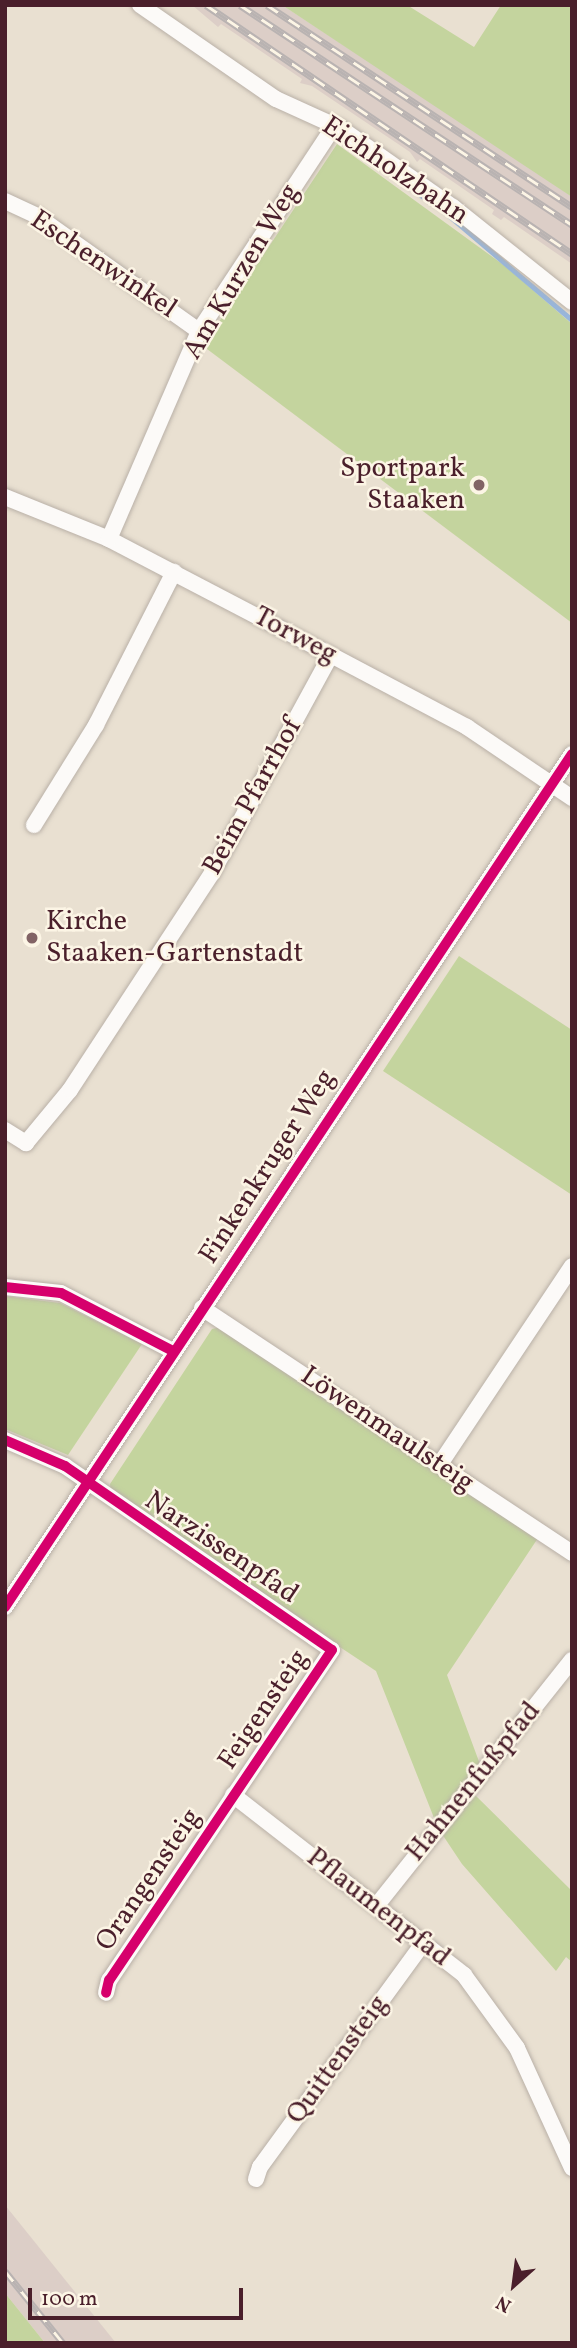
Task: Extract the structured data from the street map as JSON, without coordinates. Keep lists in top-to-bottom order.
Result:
{
  "streets": {
    "street": [
      "Eichholzbahn",
      "Eschenwinkel",
      "Am Kurzen Weg",
      "Torweg",
      "Beim Pfarrhof",
      "Finkenkruger Weg",
      "Löwenmaulsteig",
      "Narzissenpfad",
      "Feigensteig",
      "Hahnenfußpfad",
      "Orangensteig",
      "Pflaumenpfad",
      "Quittensteig"
    ]
  },
  "crossings": [
    ["Eichholzbahn", "Am Kurzen Weg"],
    ["Eschenwinkel", "Am Kurzen Weg"],
    ["Am Kurzen Weg", "Torweg"],
    ["Torweg", "Beim Pfarrhof"],
    ["Torweg", "Finkenkruger Weg"],
    ["Finkenkruger Weg", "Löwenmaulsteig"],
    ["Finkenkruger Weg", "Narzissenpfad"],
    ["Narzissenpfad", "Feigensteig"],
    ["Feigensteig", "Orangensteig"],
    ["Feigensteig", "Pflaumenpfad"],
    ["Hahnenfußpfad", "Pflaumenpfad"],
    ["Orangensteig", "Pflaumenpfad"],
    ["Pflaumenpfad", "Quittensteig"]
  ],
  "places": ["Sportpark Staaken", "Kirche Staaken-Gartenstadt"],
  "scale_bar": "100 m",
  "north": "bottom left"
}
